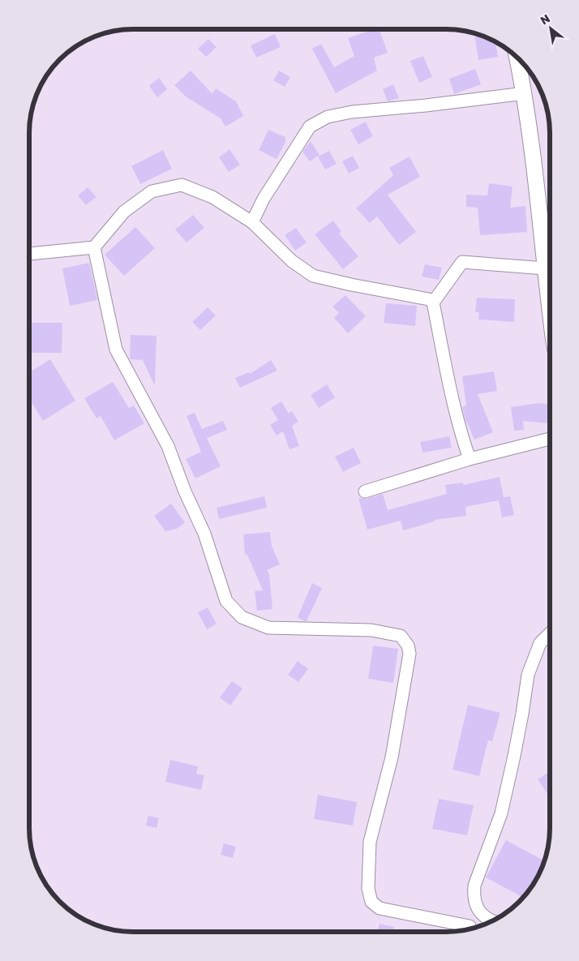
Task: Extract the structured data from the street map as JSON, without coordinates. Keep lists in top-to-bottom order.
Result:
{
  "north": "top left"
}
